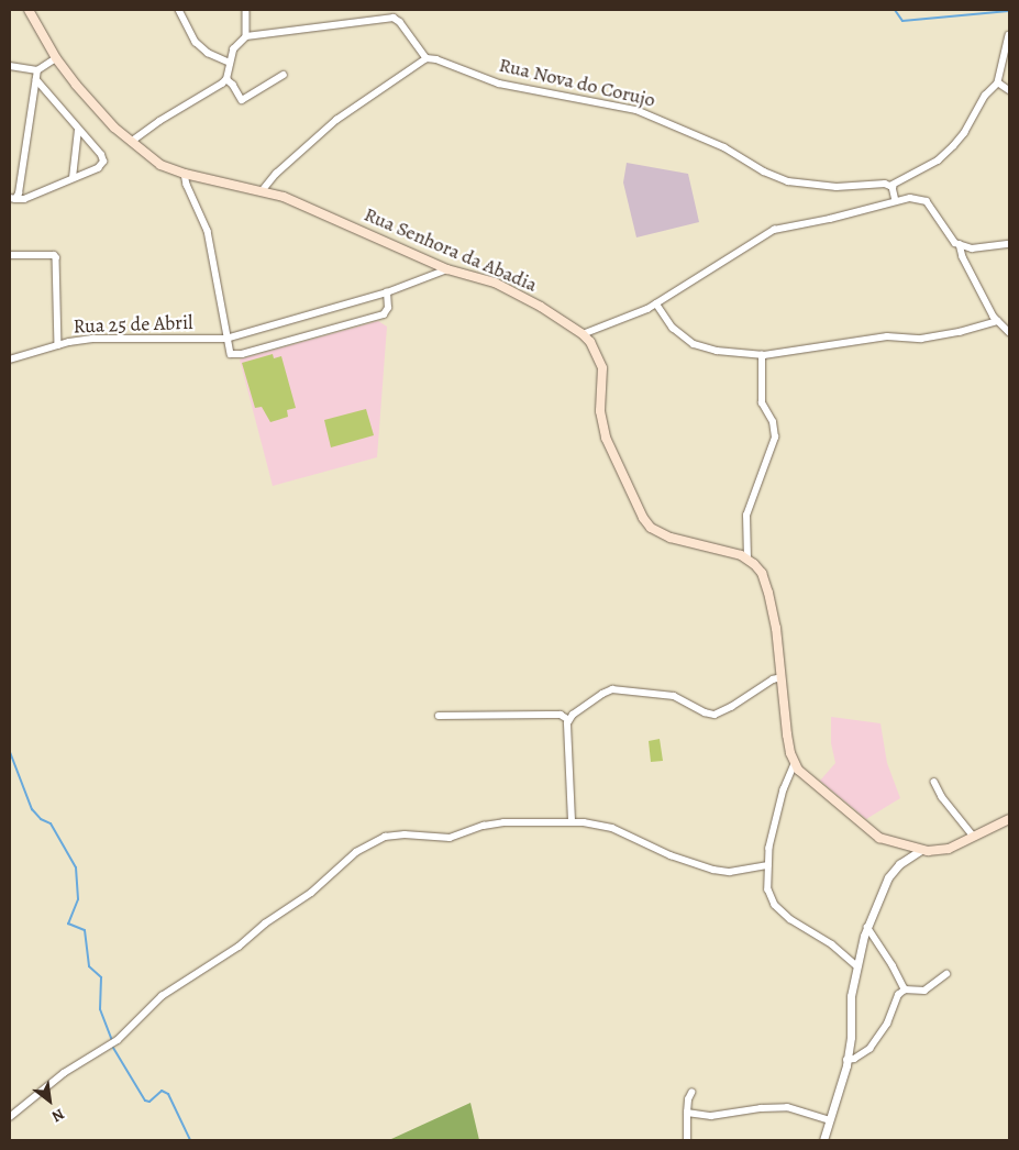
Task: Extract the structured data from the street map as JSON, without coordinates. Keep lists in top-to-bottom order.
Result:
{
  "streets": {
    "main road": ["Rua Senhora da Abadia"],
    "street": ["Rua Nova do Corujo", "Rua 25 de Abril"]
  },
  "crossings": [
    ["Rua Senhora da Abadia", "Rua 25 de Abril"]
  ],
  "north": "bottom right"
}
